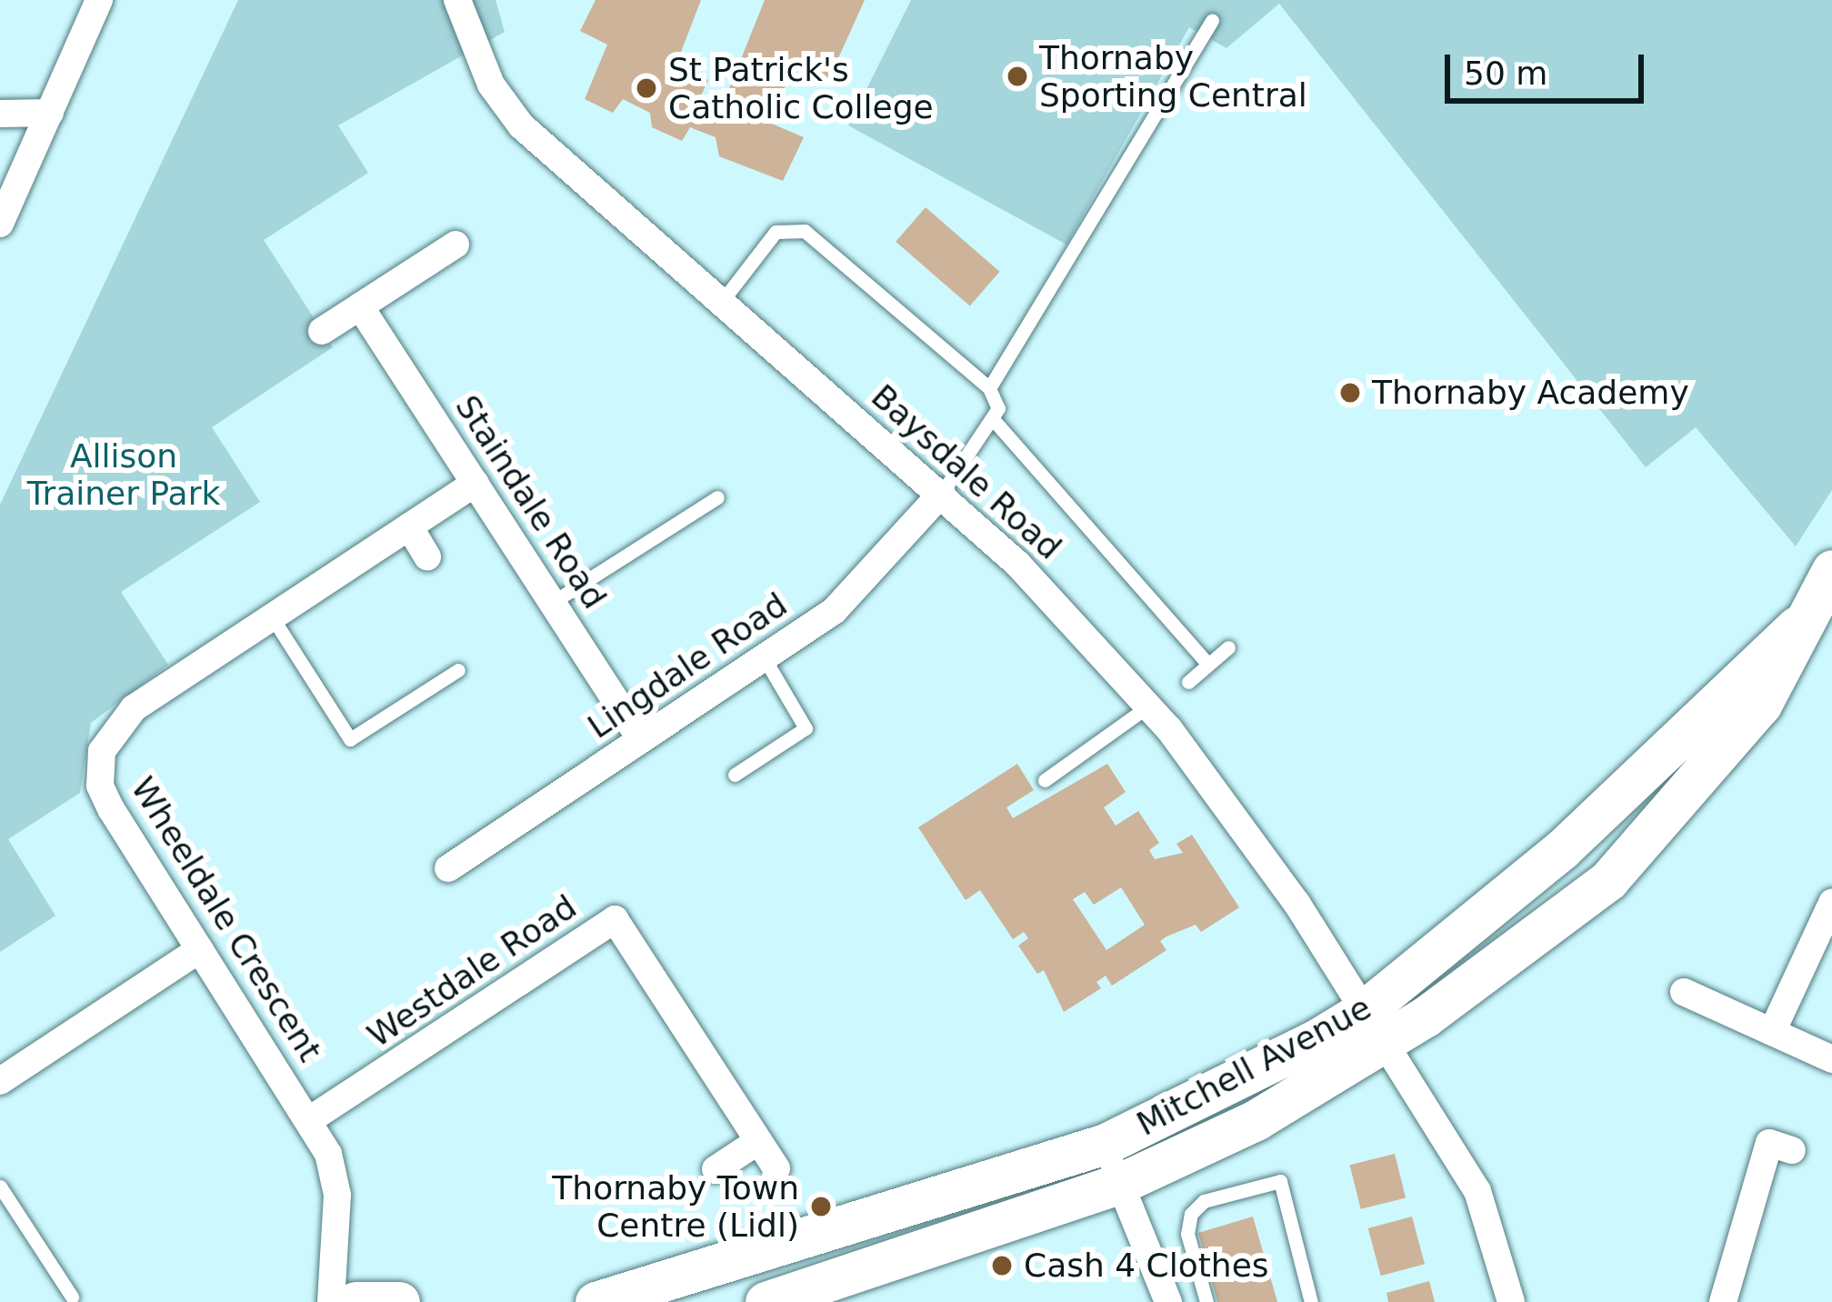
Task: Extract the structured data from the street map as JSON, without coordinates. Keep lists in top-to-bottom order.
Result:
{
  "streets": {
    "street": [
      "Baysdale Road",
      "Staindale Road",
      "Lingdale Road",
      "Wheeldale Crescent",
      "Westdale Road",
      "Mitchell Avenue"
    ]
  },
  "crossings": [
    ["Baysdale Road", "Lingdale Road"],
    ["Baysdale Road", "Mitchell Avenue"],
    ["Staindale Road", "Lingdale Road"],
    ["Staindale Road", "Wheeldale Crescent"],
    ["Wheeldale Crescent", "Westdale Road"]
  ],
  "parks": ["Allison Trainer Park"],
  "places": [
    "Thornaby Sporting Central",
    "St Patrick's Catholic College",
    "Thornaby Academy",
    "Thornaby Town Centre (Lidl)",
    "Cash 4 Clothes"
  ],
  "scale_bar": "50 m"
}
